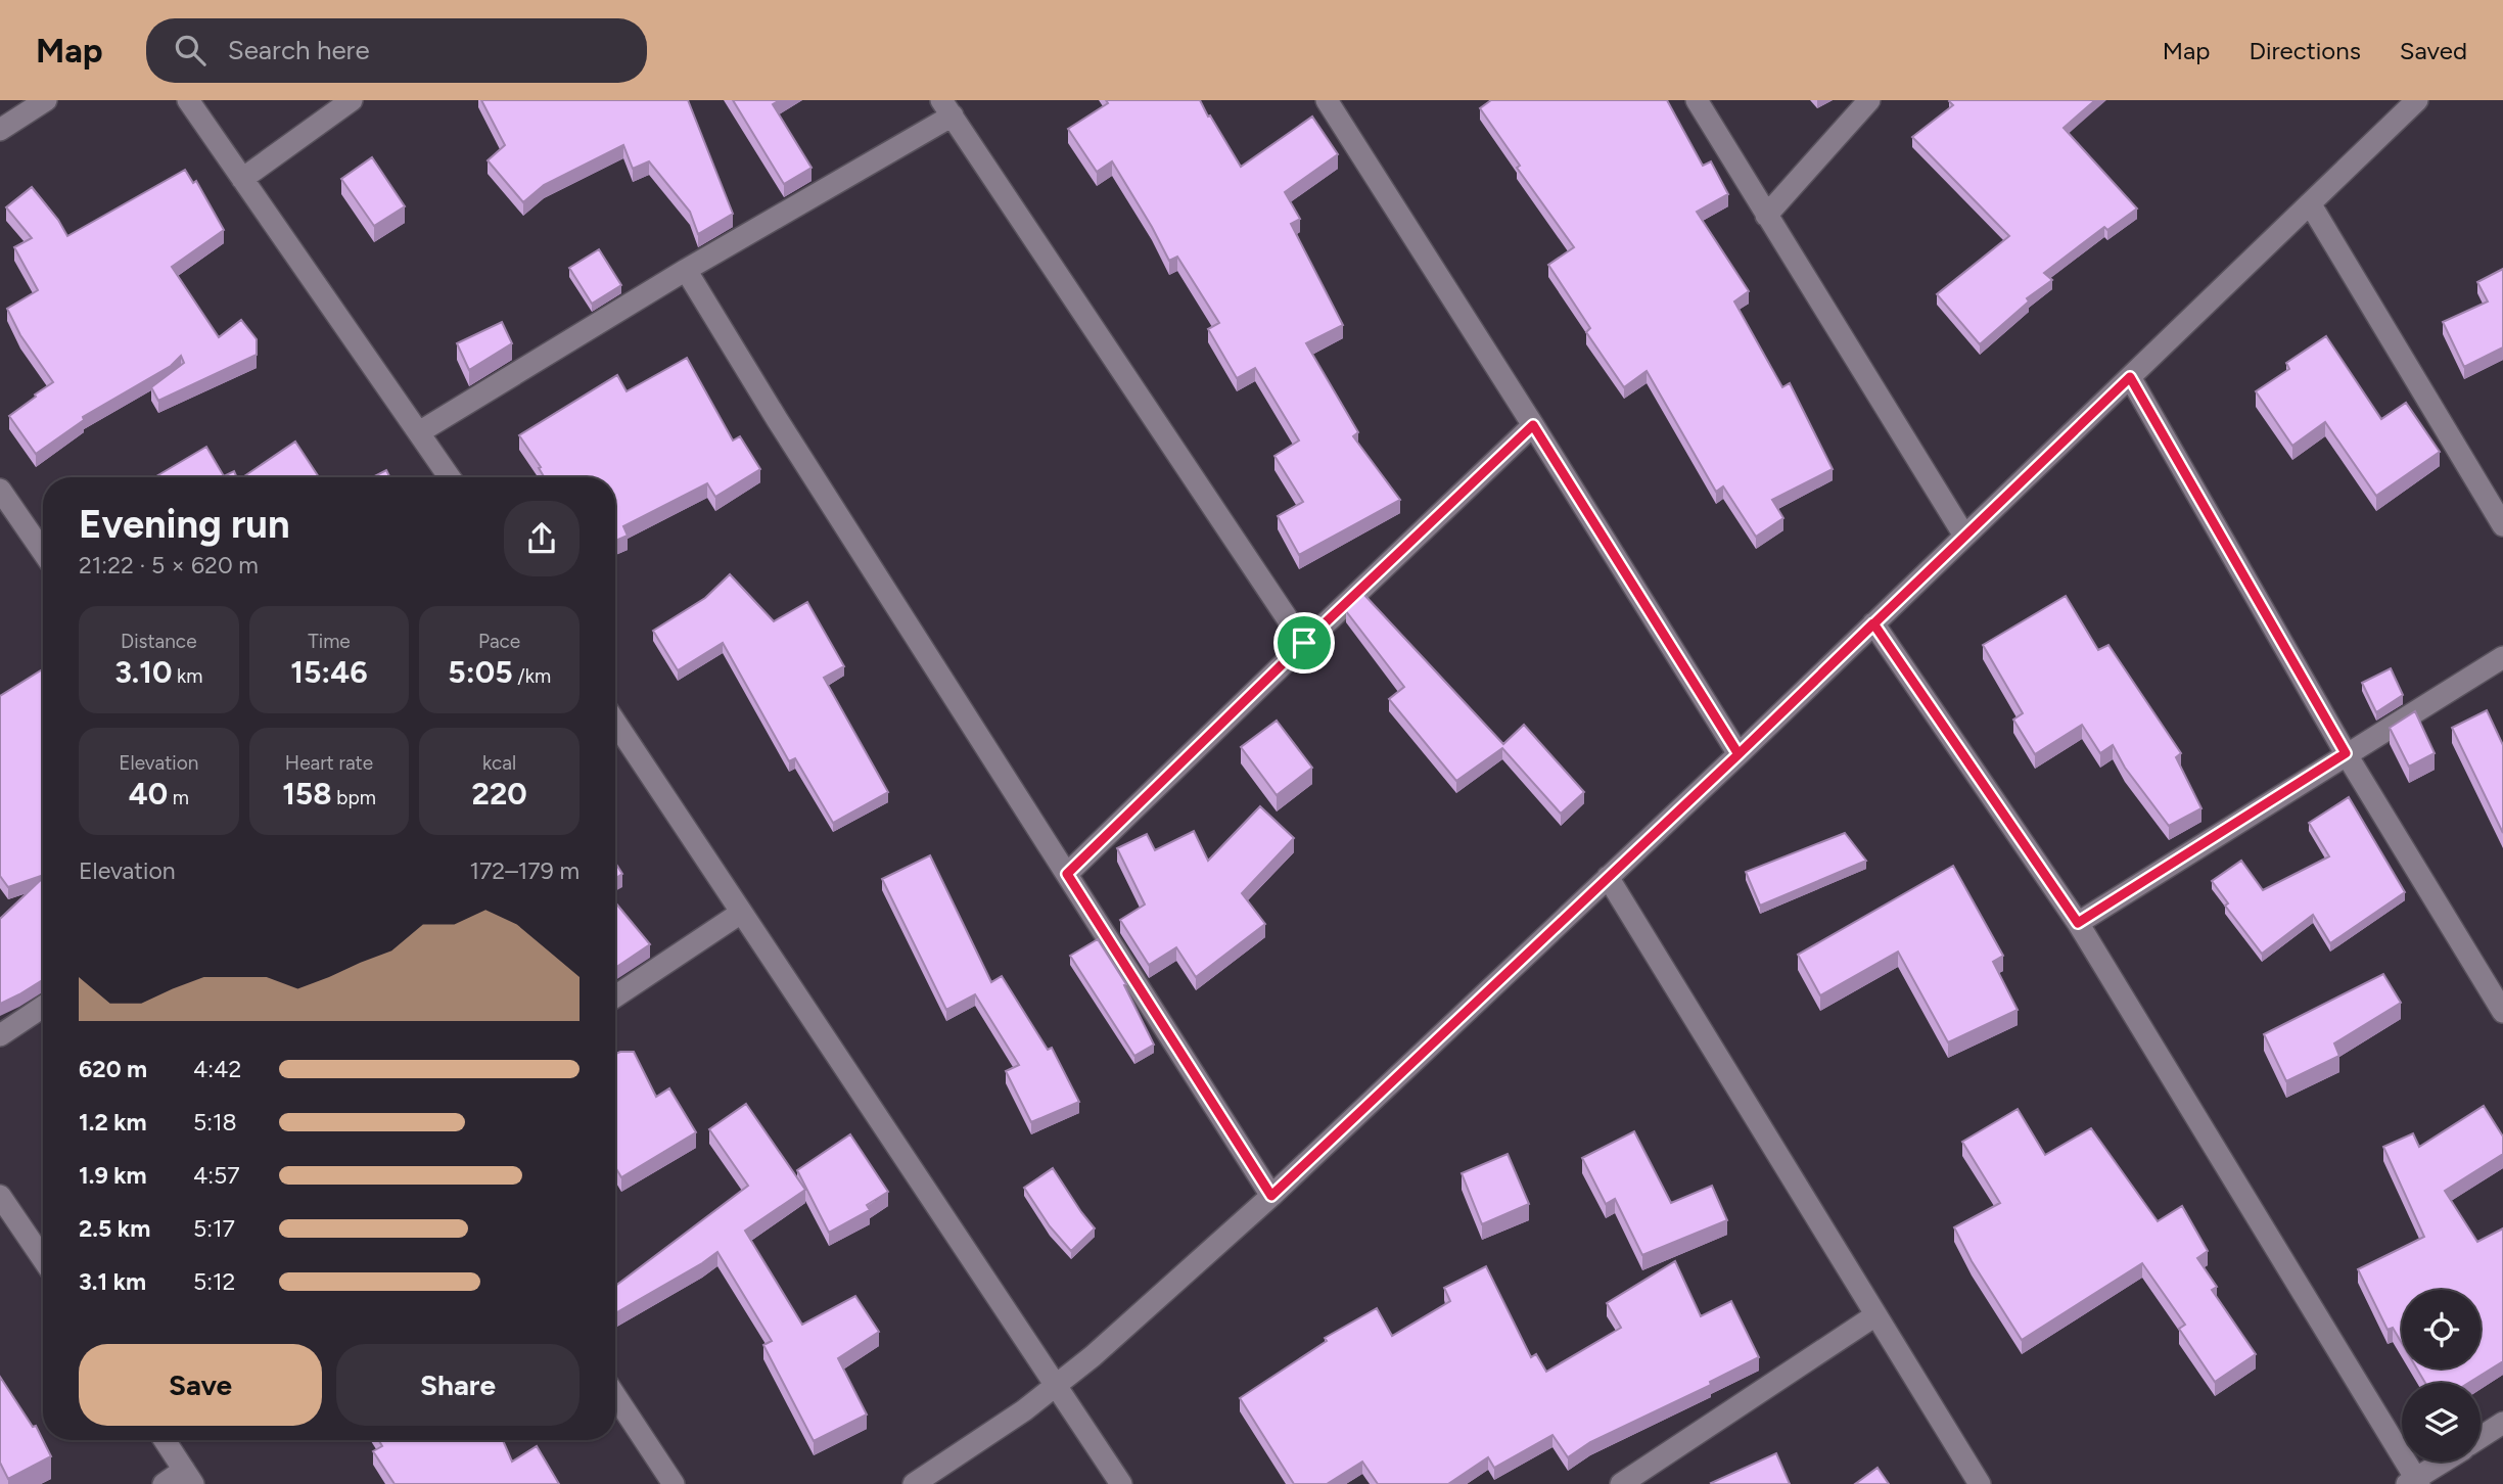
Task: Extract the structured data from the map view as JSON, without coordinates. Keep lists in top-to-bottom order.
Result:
{
  "page": {
    "header": "Map",
    "search": "Search here",
    "nav": ["Map", "Directions", "Saved"],
    "heading": ["Evening run", "21:22 · 5 × 620 m"],
    "stats": [
      ["Distance", "3.10 km"],
      ["Time", "15:46"],
      ["Pace", "5:05 /km"],
      ["Elevation", "40 m"],
      ["Heart rate", "158 bpm"],
      ["kcal", "220"]
    ],
    "chart": ["Elevation", "172–179 m"],
    "list": [
      {
        "name": "620 m",
        "note": "4:42"
      },
      {
        "name": "1.2 km",
        "note": "5:18"
      },
      {
        "name": "1.9 km",
        "note": "4:57"
      },
      {
        "name": "2.5 km",
        "note": "5:17"
      },
      {
        "name": "3.1 km",
        "note": "5:12"
      }
    ],
    "buttons": ["Save", "Share"]
  }
}
